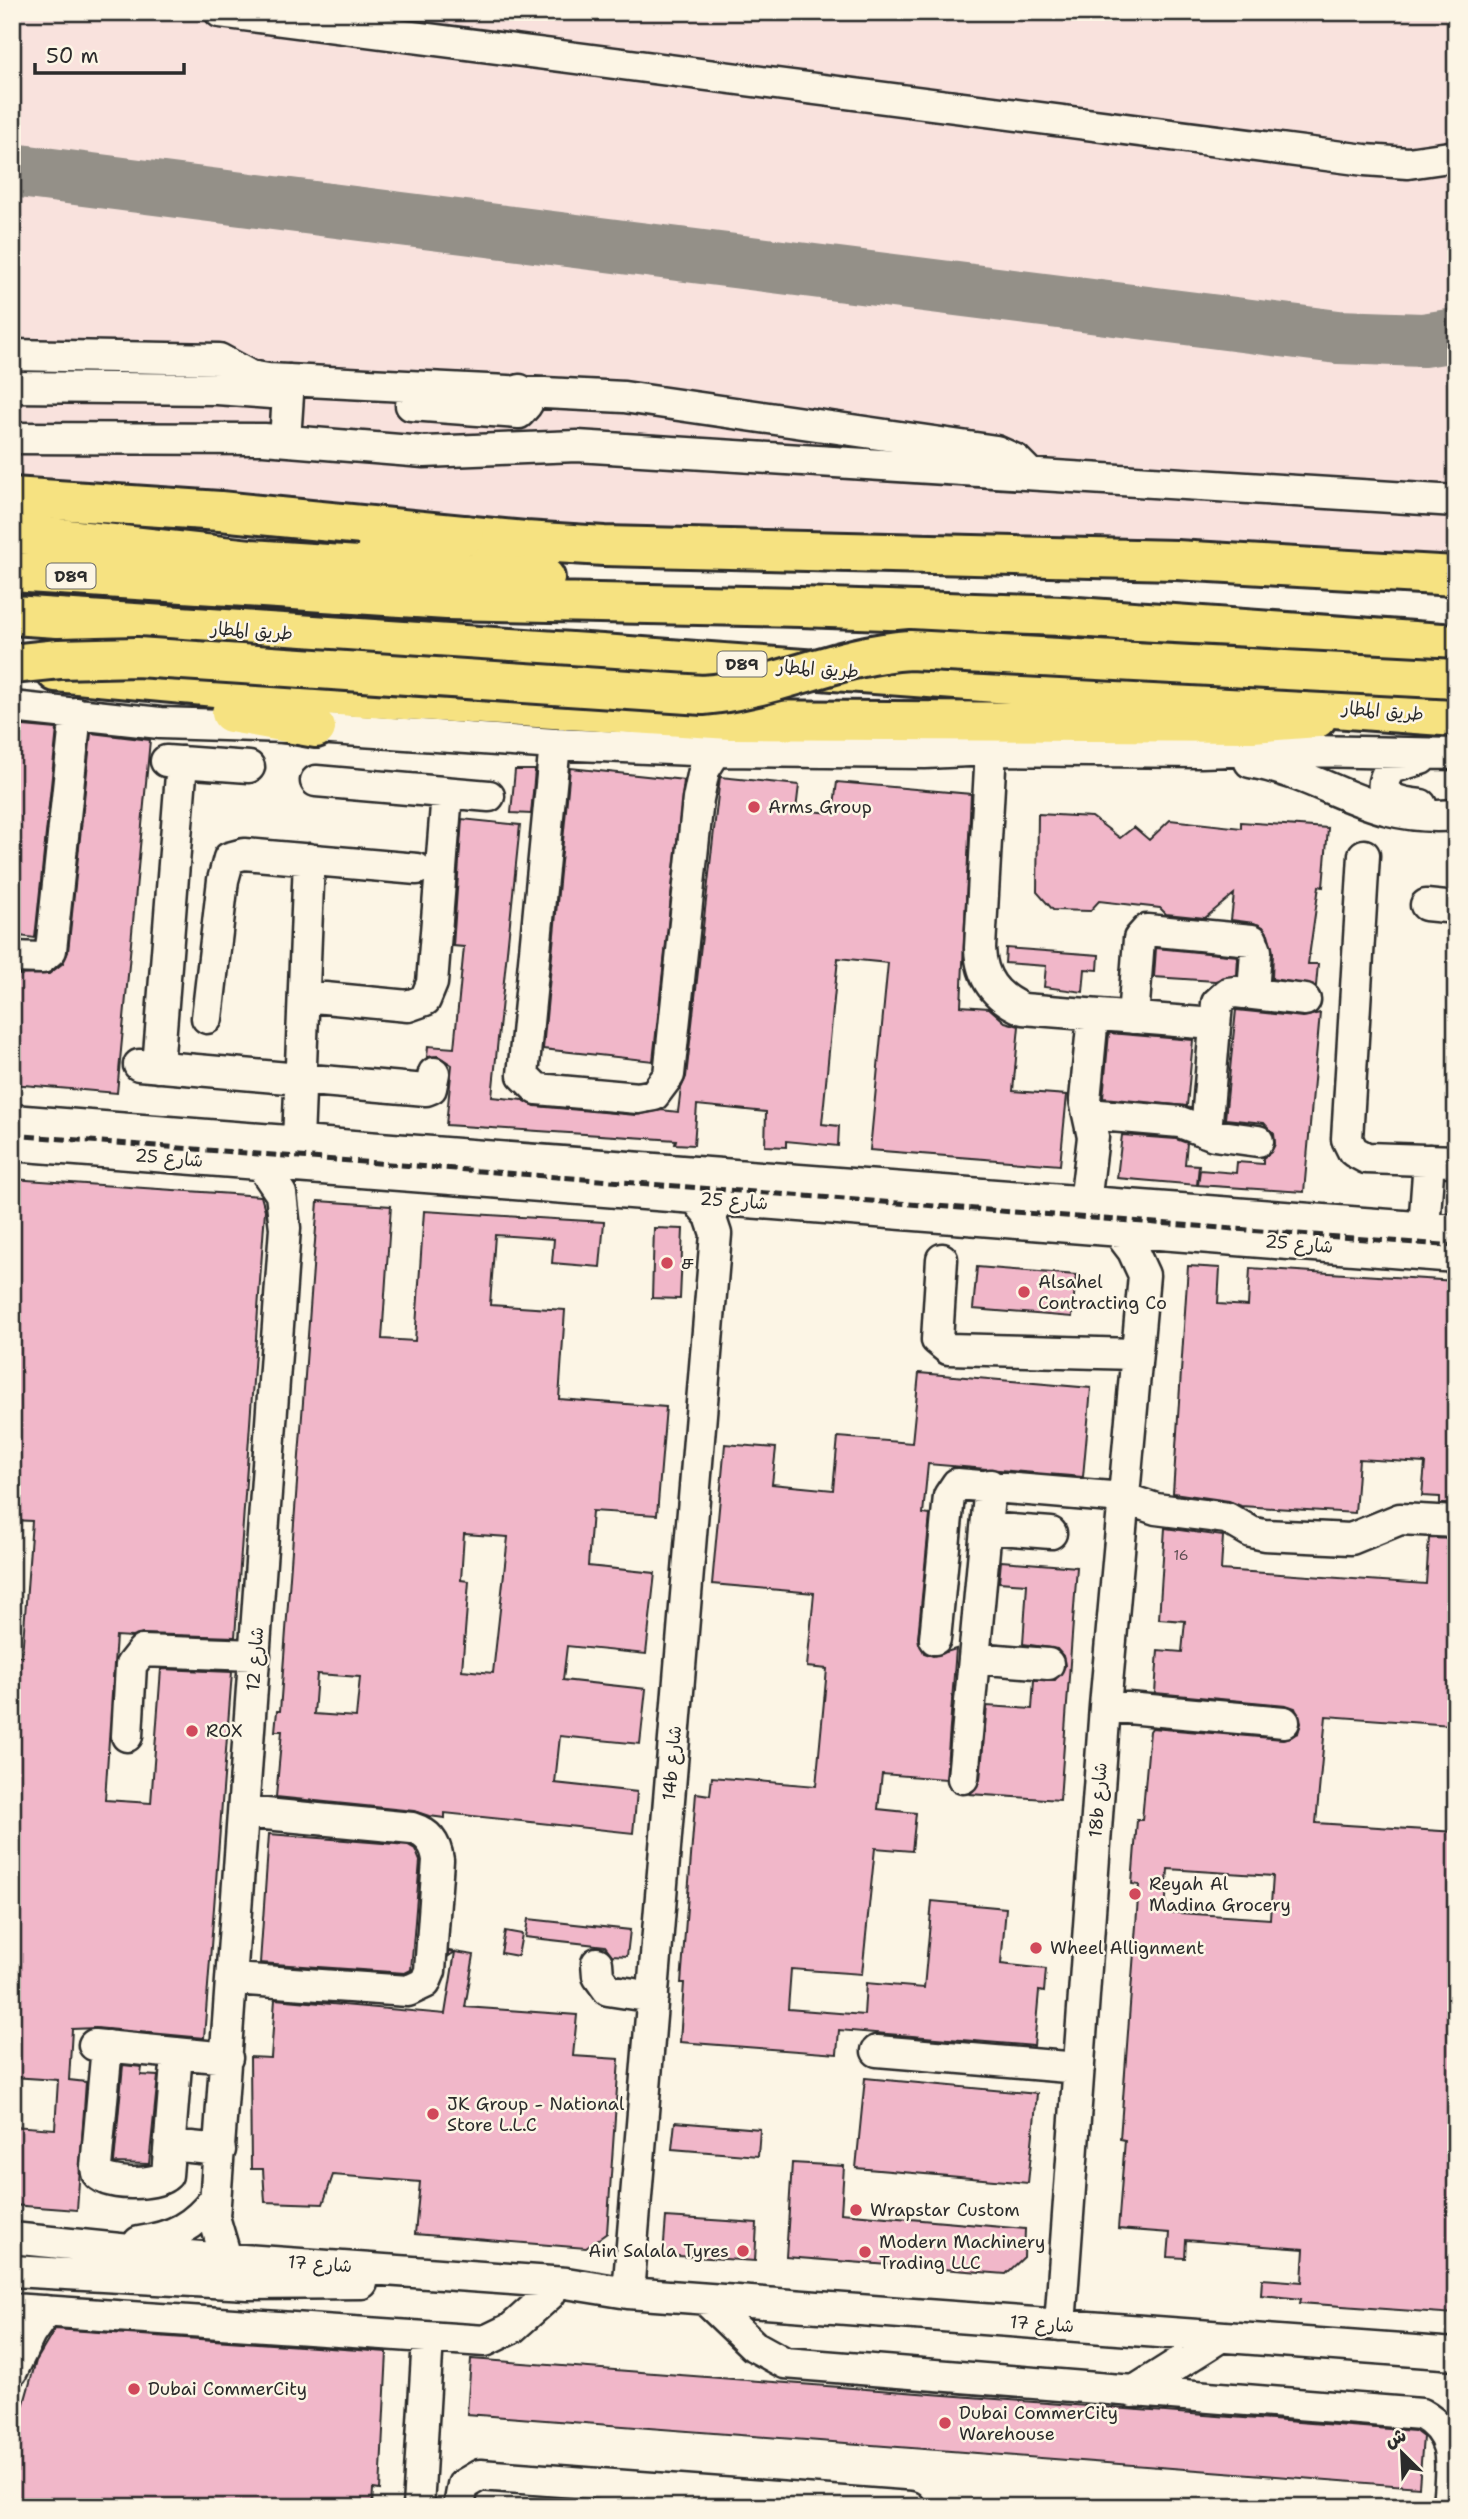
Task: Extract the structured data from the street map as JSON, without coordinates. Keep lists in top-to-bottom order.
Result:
{
  "streets": {
    "main road": ["D89", "طريق المطار"],
    "street": [
      "شارع 25",
      "شارع 12",
      "14b شارع",
      "18b شارع",
      "شارع 17"
    ]
  },
  "crossings": [
    ["شارع 25", "شارع 12"],
    ["شارع 12", "شارع 17"],
    ["14b شارع", "شارع 17"],
    ["18b شارع", "شارع 17"]
  ],
  "places": [
    "Arms Group",
    "ச",
    "Alsahel Contracting Co",
    "ROX",
    "Reyah Al Madina Grocery",
    "Wheel Allignment",
    "JK Group - National Store L.L.C",
    "Wrapstar Custom",
    "Ain Salala Tyres",
    "Modern Machinery Trading LLC",
    "Dubai CommerCity",
    "Dubai CommerCity Warehouse"
  ],
  "house_numbers": ["16"],
  "scale_bar": "50 m",
  "north": "top left"
}
